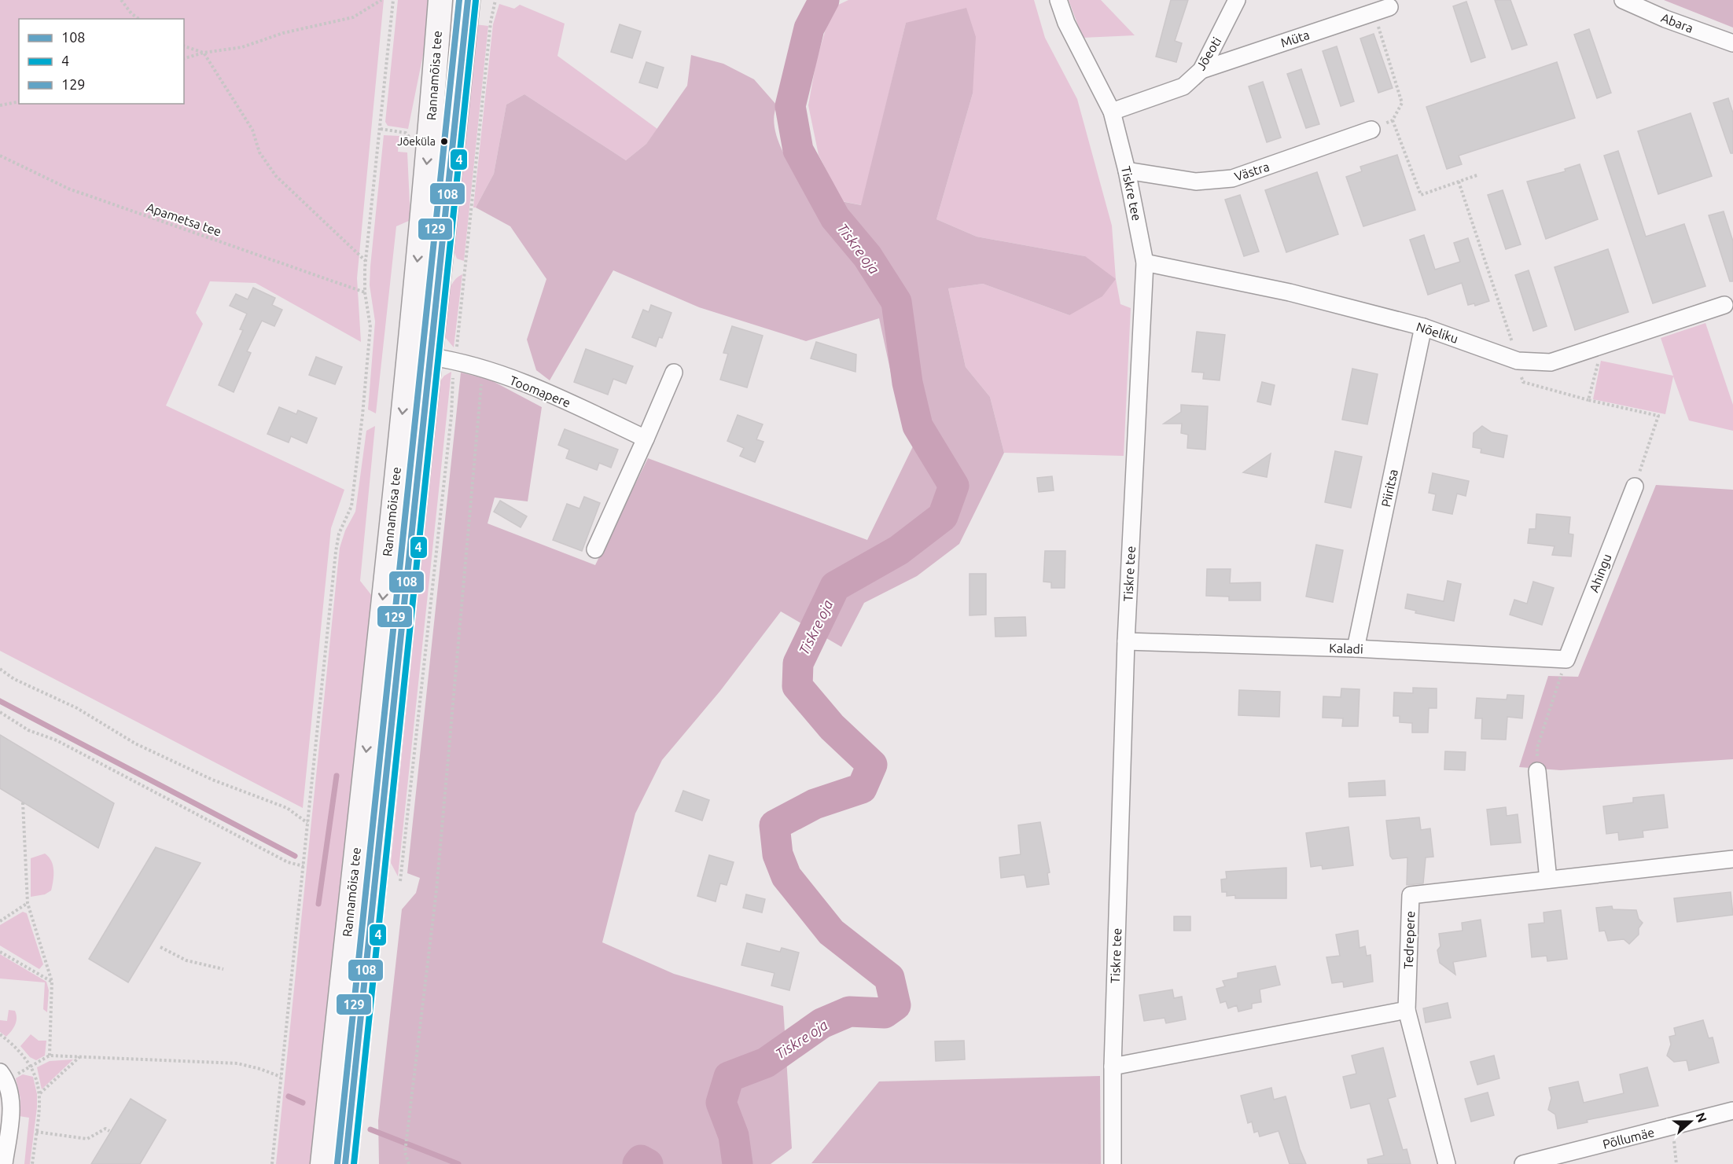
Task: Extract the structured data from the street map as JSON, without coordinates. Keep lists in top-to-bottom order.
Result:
{
  "streets": {
    "street": [
      "Abara",
      "Müta",
      "Jõeoti",
      "Rannamõisa tee",
      "Västra",
      "Tiskre tee",
      "Nõeliku",
      "Toomapere",
      "Piiritsa",
      "Ahingu",
      "Kaladi",
      "Tedrepere",
      "Põllumäe"
    ],
    "path": ["Apametsa tee"]
  },
  "crossings": [
    ["Müta", "Jõeoti"],
    ["Jõeoti", "Tiskre tee"],
    ["Rannamõisa tee", "Toomapere"],
    ["Västra", "Tiskre tee"],
    ["Tiskre tee", "Nõeliku"],
    ["Tiskre tee", "Kaladi"],
    ["Nõeliku", "Piiritsa"],
    ["Piiritsa", "Kaladi"],
    ["Ahingu", "Kaladi"]
  ],
  "water": ["Tiskre oja"],
  "places": ["Jõeküla"],
  "lines": ["transit line 108", "transit line 129", "transit line 4"],
  "legend": ["108", "4", "129"],
  "north": "right"
}
